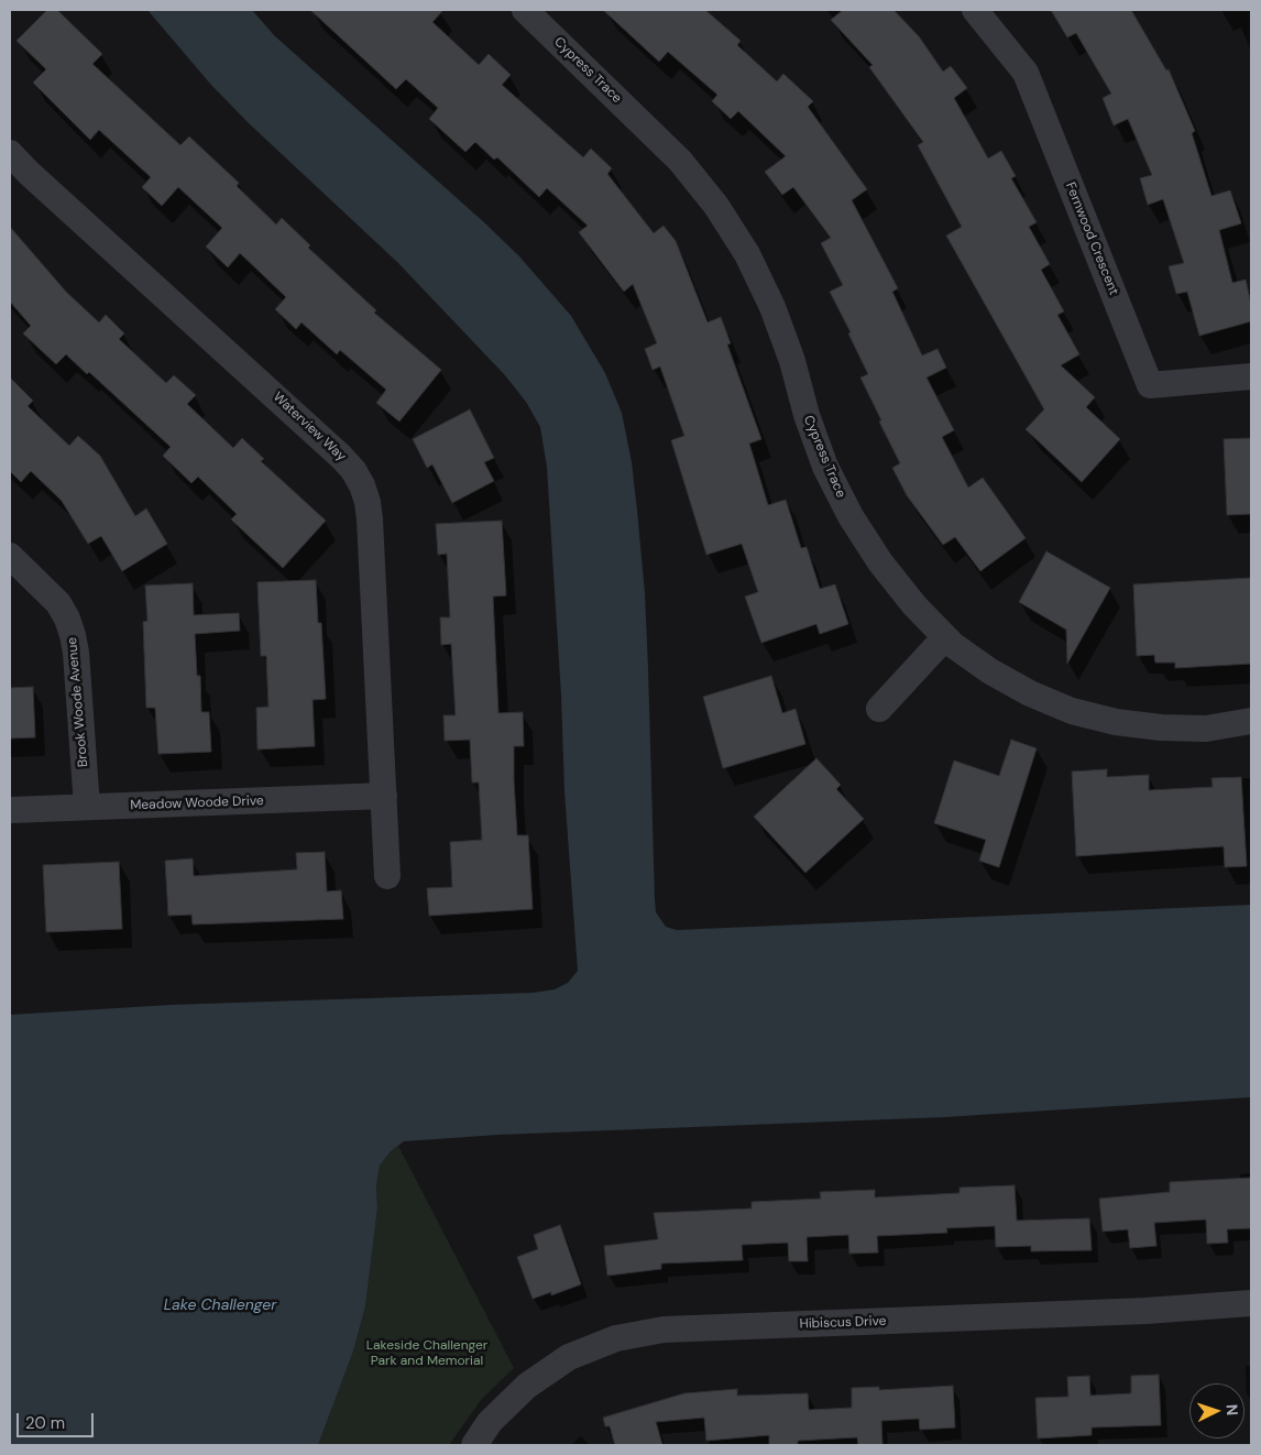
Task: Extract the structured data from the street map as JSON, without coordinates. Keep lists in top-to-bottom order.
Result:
{
  "streets": {
    "street": [
      "Cypress Trace",
      "Fernwood Crescent",
      "Waterview Way",
      "Brook Woode Avenue",
      "Meadow Woode Drive",
      "Hibiscus Drive"
    ]
  },
  "crossings": [
    ["Waterview Way", "Meadow Woode Drive"],
    ["Brook Woode Avenue", "Meadow Woode Drive"]
  ],
  "water": ["Lake Challenger"],
  "parks": ["Lakeside Challenger Park and Memorial"],
  "scale_bar": "20 m",
  "north": "right"
}
